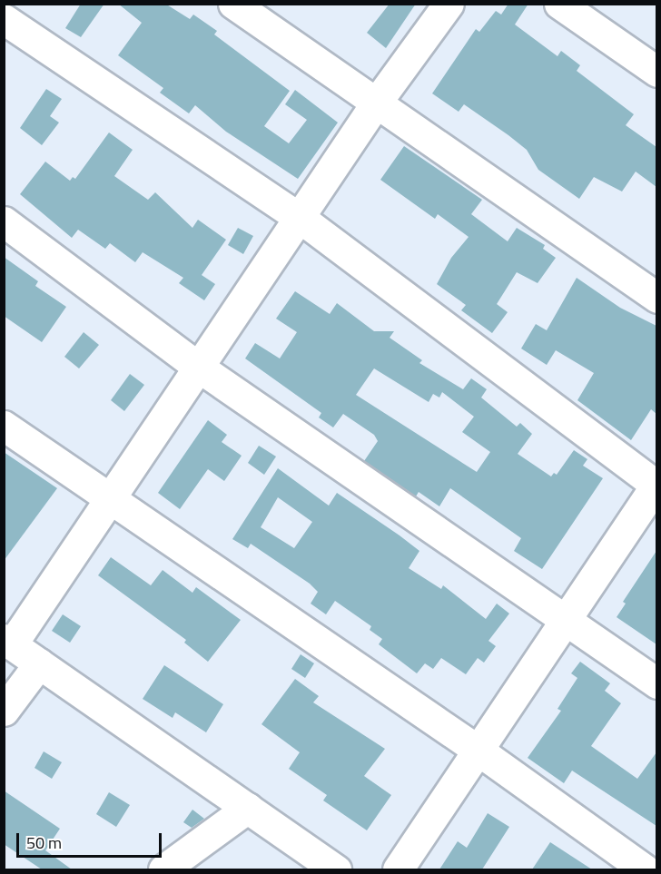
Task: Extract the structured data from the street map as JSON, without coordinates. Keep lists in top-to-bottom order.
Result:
{
  "scale_bar": "50 m"
}
